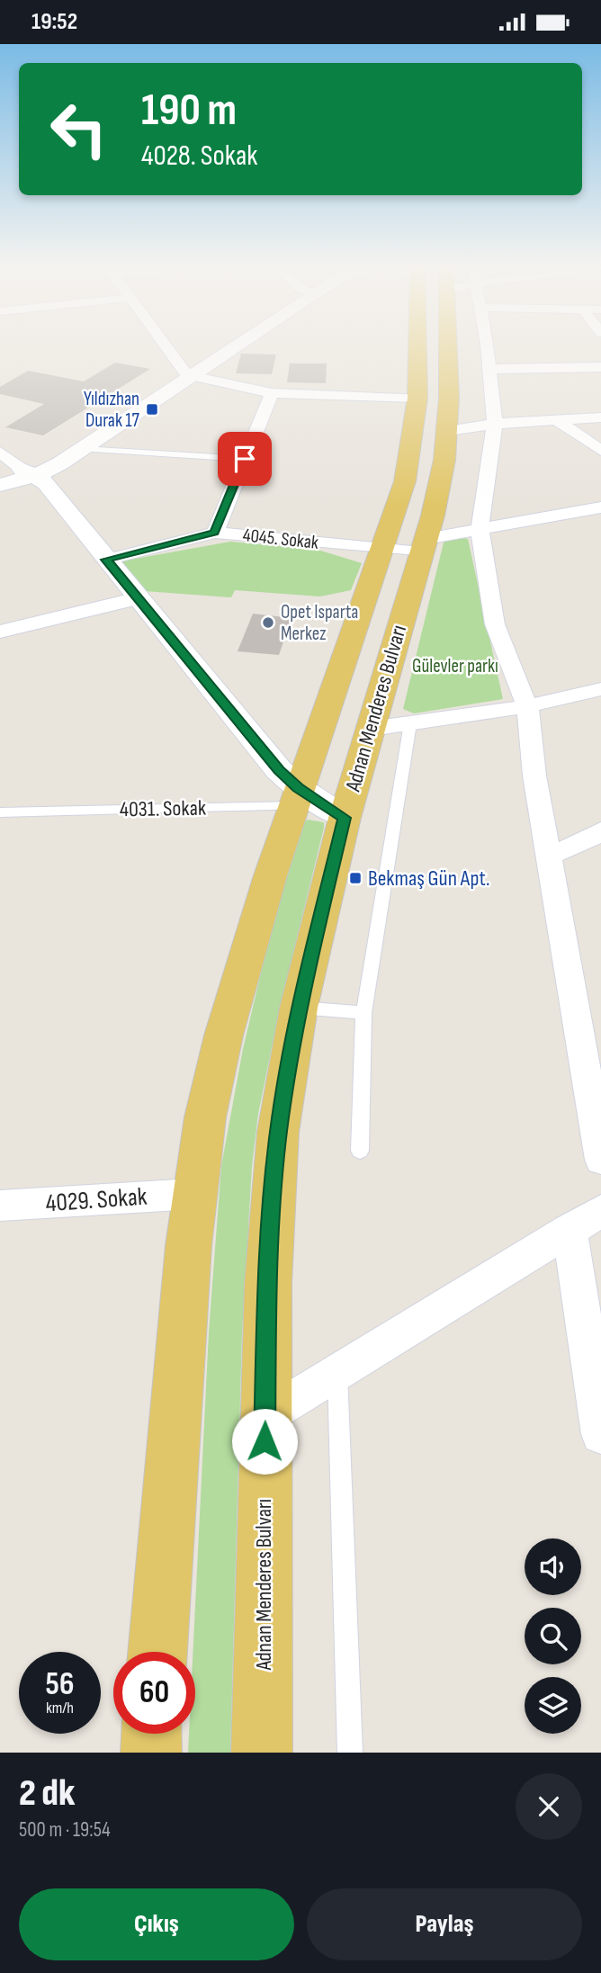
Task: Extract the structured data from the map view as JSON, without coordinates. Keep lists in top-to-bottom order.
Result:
{
  "streets": {
    "main road": ["Adnan Menderes Bulvarı"],
    "street": ["4045. Sokak", "4029. Sokak"],
    "lane": ["4031. Sokak"]
  },
  "crossings": [
    ["4045. Sokak", "Adnan Menderes Bulvarı"],
    ["Adnan Menderes Bulvarı", "4031. Sokak"],
    ["Adnan Menderes Bulvarı", "4029. Sokak"]
  ],
  "parks": ["Gülevler parkı"],
  "places": {
    "transit": ["Yıldızhan Durak 17", "Bekmaş Gün Apt."],
    "other": ["Opet Isparta Merkez"]
  },
  "page": {
    "status": "19:52",
    "turn": ["190 m", "4028. Sokak"],
    "speed": "56 km/h",
    "limit": "60",
    "heading": ["2 dk", "500 m · 19:54"],
    "buttons": ["Çıkış", "Paylaş"]
  }
}
